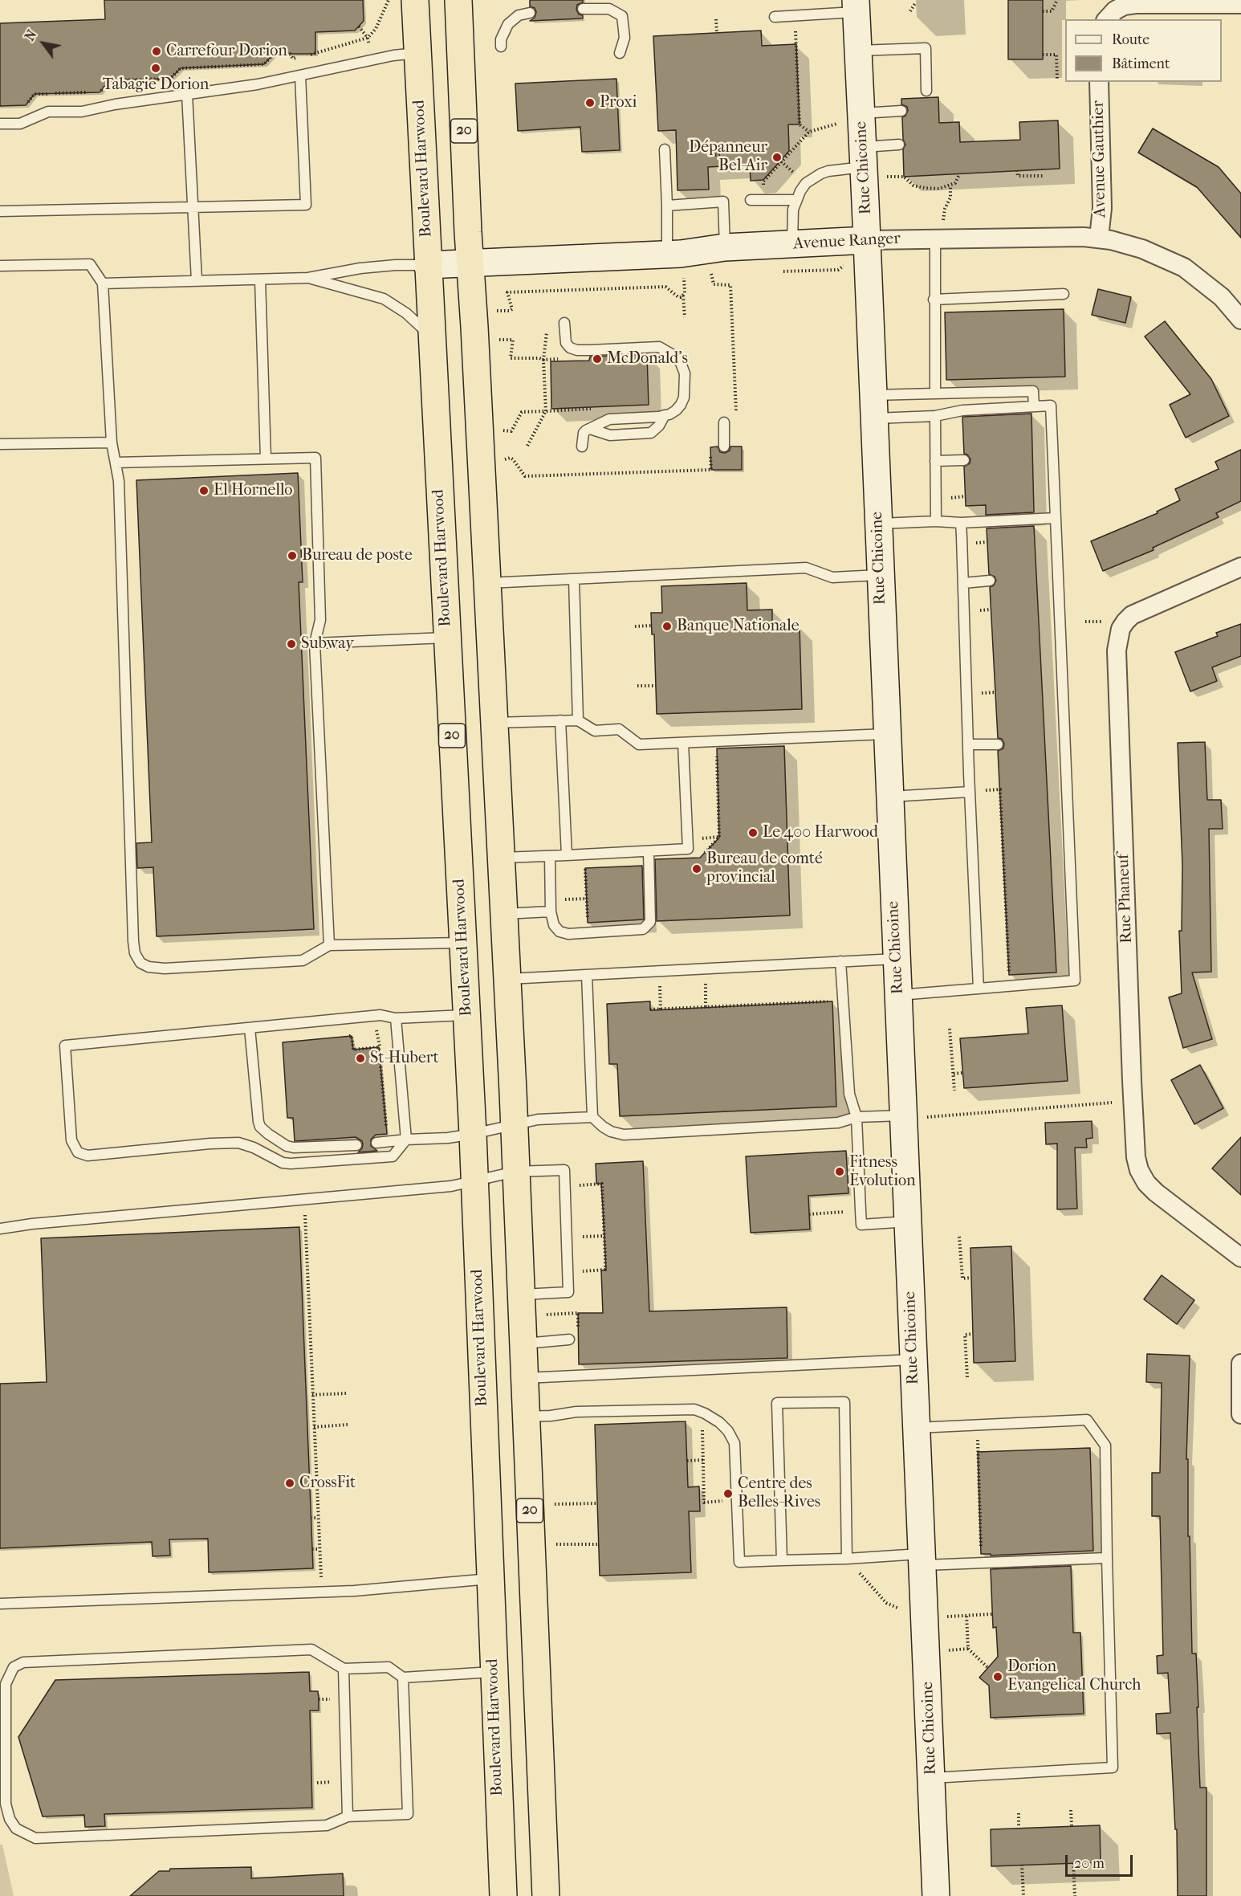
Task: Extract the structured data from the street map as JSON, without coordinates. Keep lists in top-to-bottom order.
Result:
{
  "streets": {
    "highway": ["20", "Boulevard Harwood"],
    "street": [
      "Avenue Gauthier",
      "Rue Chicoine",
      "Avenue Ranger",
      "Rue Phaneuf"
    ]
  },
  "crossings": [
    ["20", "Avenue Ranger"],
    ["Avenue Gauthier", "Avenue Ranger"],
    ["Rue Chicoine", "Avenue Ranger"],
    ["Boulevard Harwood", "Avenue Ranger"]
  ],
  "places": [
    "Carrefour Dorion",
    "Tabagie Dorion",
    "Proxi",
    "Dépanneur Bel-Air",
    "McDonald's",
    "El Hornello",
    "Bureau de poste",
    "Banque Nationale",
    "Subway",
    "Le 400 Harwood",
    "Bureau de comté provincial",
    "St-Hubert",
    "Fitness Evolution",
    "CrossFit",
    "Centre des Belles-Rives",
    "Dorion Evangelical Church"
  ],
  "legend": ["Route", "Bâtiment"],
  "scale_bar": "20 m",
  "north": "top left"
}
